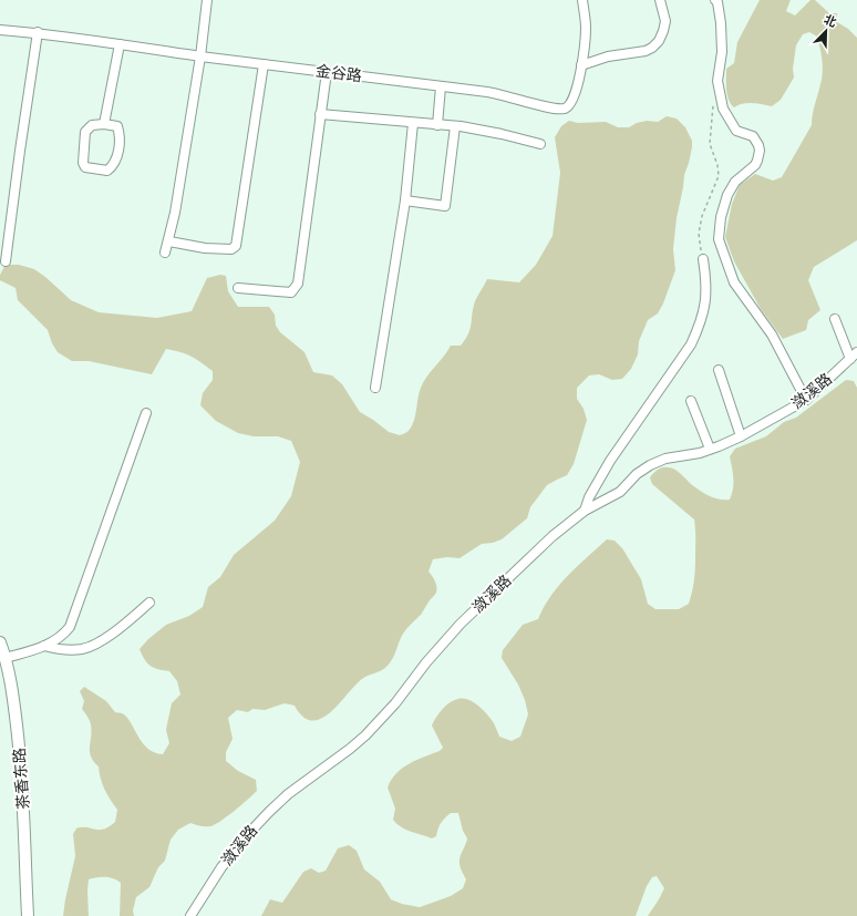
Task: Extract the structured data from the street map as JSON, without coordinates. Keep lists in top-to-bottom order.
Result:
{
  "streets": {
    "main road": ["茶香东路"],
    "street": ["金谷路", "潋溪路"]
  },
  "north": "top right"
}
